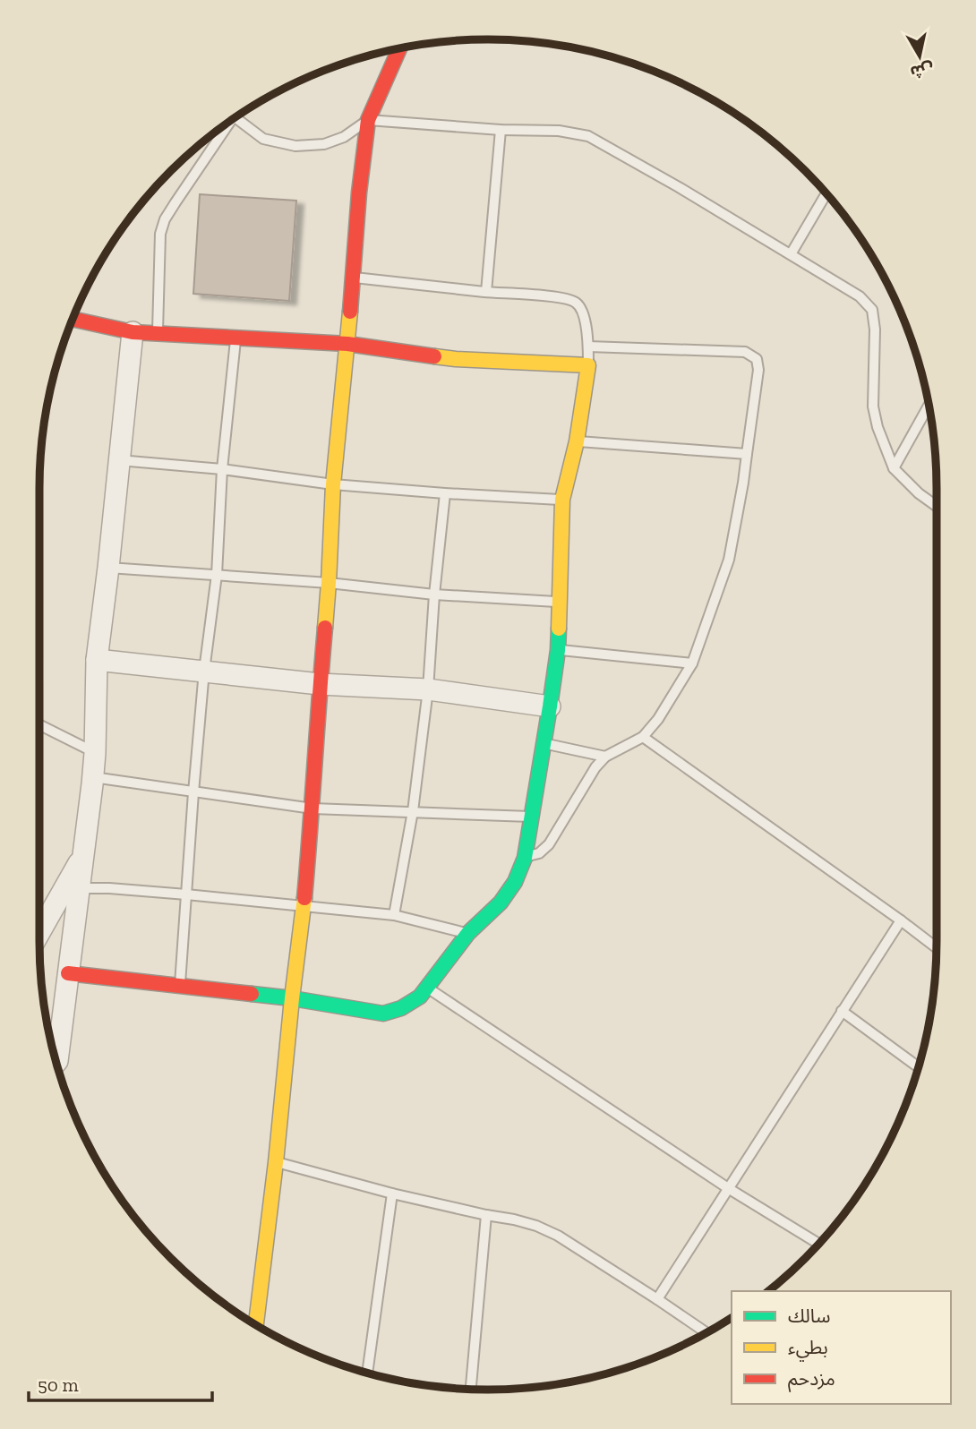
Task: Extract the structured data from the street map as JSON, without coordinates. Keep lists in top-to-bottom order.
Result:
{
  "legend": ["سالك", "بطيء", "مزدحم"],
  "scale_bar": "50 m",
  "north": "bottom"
}
